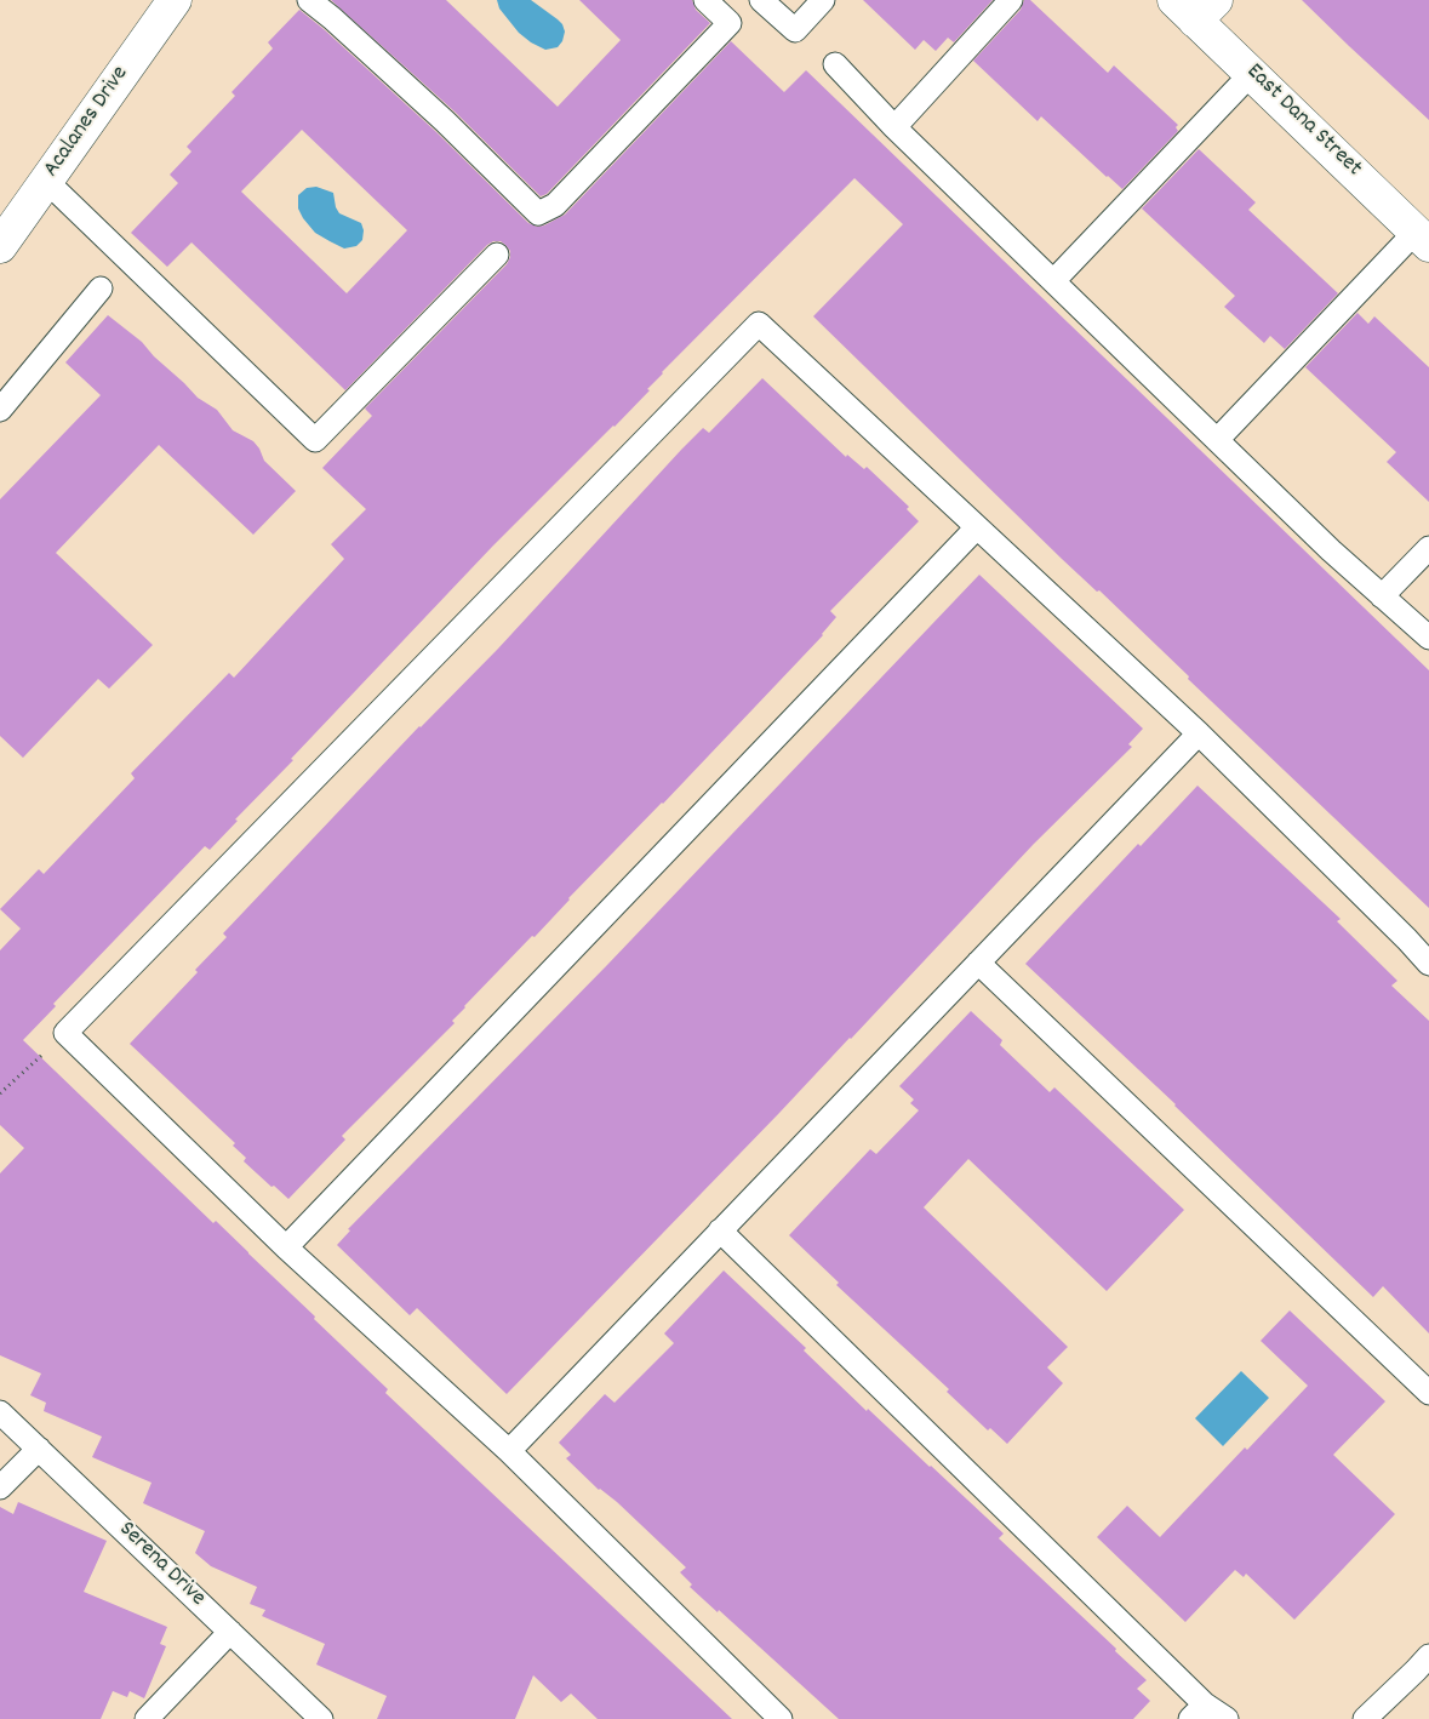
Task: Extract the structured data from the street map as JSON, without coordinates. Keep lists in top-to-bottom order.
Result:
{
  "streets": {
    "street": ["East Dana Street", "Acalanes Drive"],
    "lane": ["Serena Drive"]
  }
}
